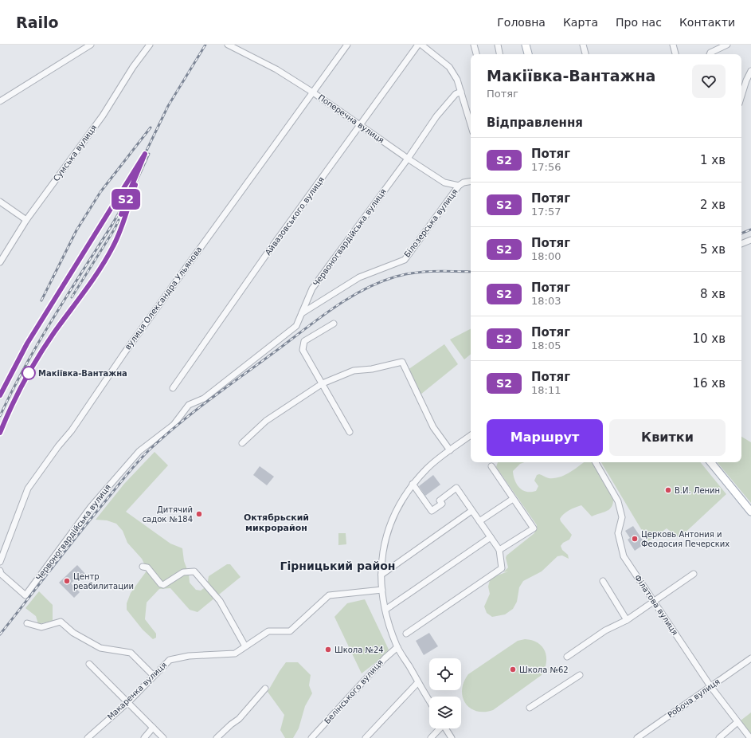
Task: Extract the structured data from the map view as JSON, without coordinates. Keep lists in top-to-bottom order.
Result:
{
  "streets": {
    "street": [
      "Поперечна вулиця",
      "Сумська вулиця",
      "Айвазовського вулиця",
      "Білозерська вулиця",
      "Червоногвардійська вулиця",
      "вулиця Олександра Ульянова",
      "Філатова вулиця",
      "Макаренка вулиця",
      "Белінського вулиця",
      "Робоча вулиця"
    ]
  },
  "crossings": [
    ["Поперечна вулиця", "Айвазовського вулиця"],
    ["Поперечна вулиця", "Білозерська вулиця"],
    ["Поперечна вулиця", "Червоногвардійська вулиця"],
    ["Поперечна вулиця", "вулиця Олександра Ульянова"],
    ["Білозерська вулиця", "Червоногвардійська вулиця"],
    ["Філатова вулиця", "Робоча вулиця"]
  ],
  "districts": ["Октябрьский микрорайон", "Гірницький район"],
  "places": [
    "Макіївка-Вантажна",
    "В.И. Ленин",
    "Дитячий садок №184",
    "Церковь Антония и Феодосия Печерских",
    "Центр реабилитации",
    "Школа №24",
    "Школа №62"
  ],
  "page": {
    "header": "Railo",
    "nav": [
      "Головна",
      "Карта",
      "Про нас",
      "Контакти"
    ],
    "on_map": "S2",
    "heading": [
      ["Макіївка-Вантажна", "Потяг"],
      "Відправлення"
    ],
    "list": [
      {
        "mark": "S2",
        "name": "Потяг",
        "note": "17:56",
        "value": "1 хв"
      },
      {
        "mark": "S2",
        "name": "Потяг",
        "note": "17:57",
        "value": "2 хв"
      },
      {
        "mark": "S2",
        "name": "Потяг",
        "note": "18:00",
        "value": "5 хв"
      },
      {
        "mark": "S2",
        "name": "Потяг",
        "note": "18:03",
        "value": "8 хв"
      },
      {
        "mark": "S2",
        "name": "Потяг",
        "note": "18:05",
        "value": "10 хв"
      },
      {
        "mark": "S2",
        "name": "Потяг",
        "note": "18:11",
        "value": "16 хв"
      }
    ],
    "buttons": ["Маршрут", "Квитки"]
  }
}
